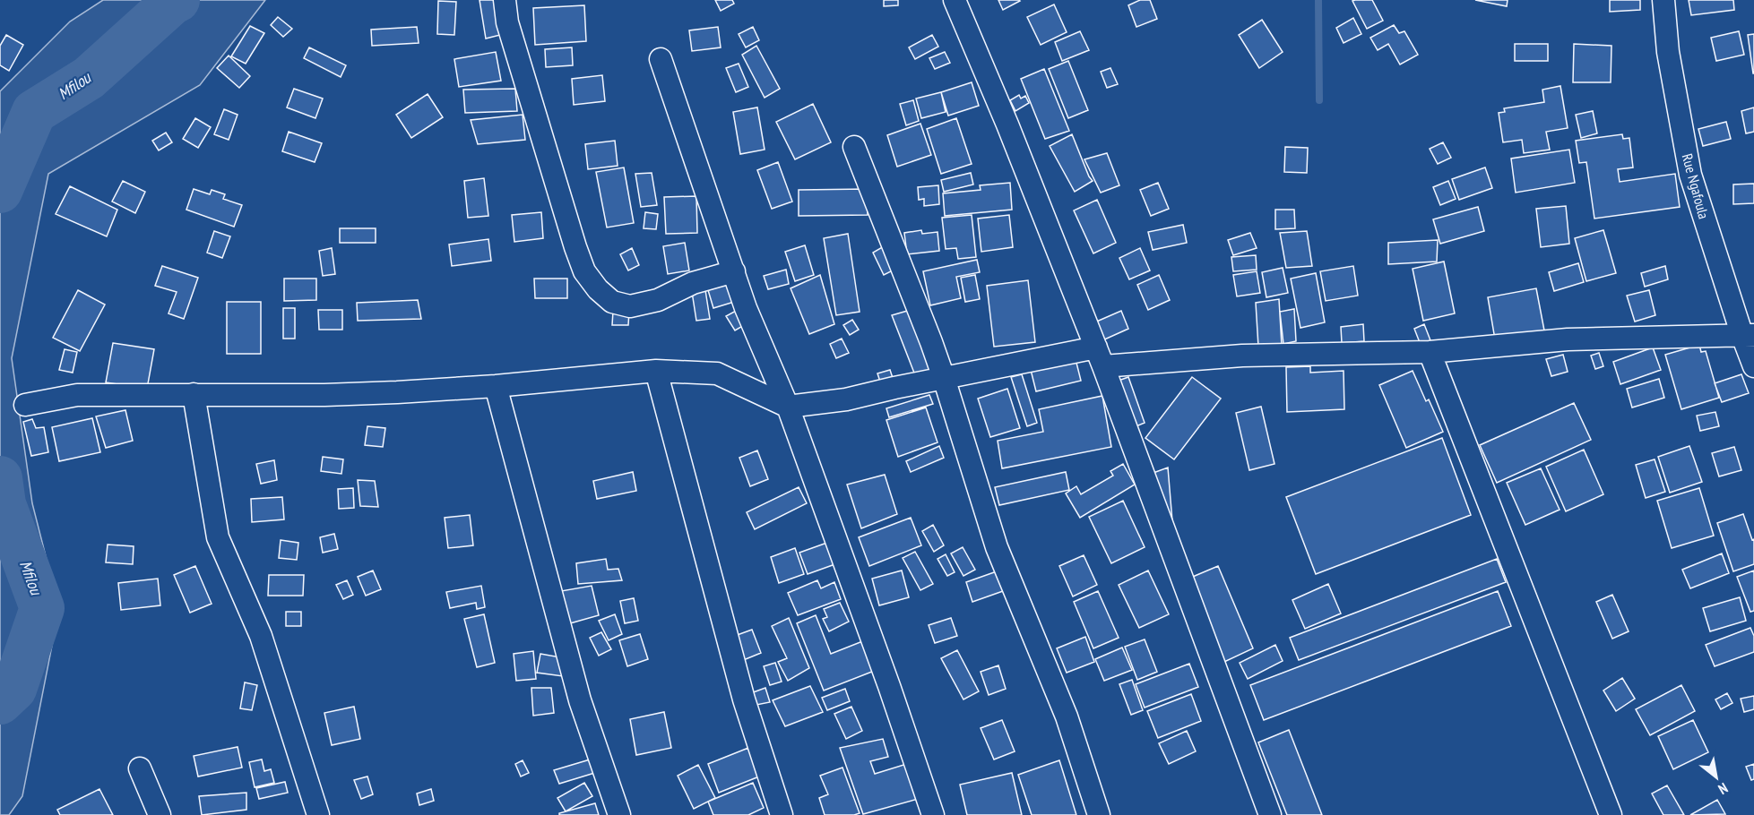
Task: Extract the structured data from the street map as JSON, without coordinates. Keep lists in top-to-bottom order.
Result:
{
  "streets": {
    "street": ["Rue Ngafoula"]
  },
  "water": ["Mfilou"],
  "north": "bottom right"
}
